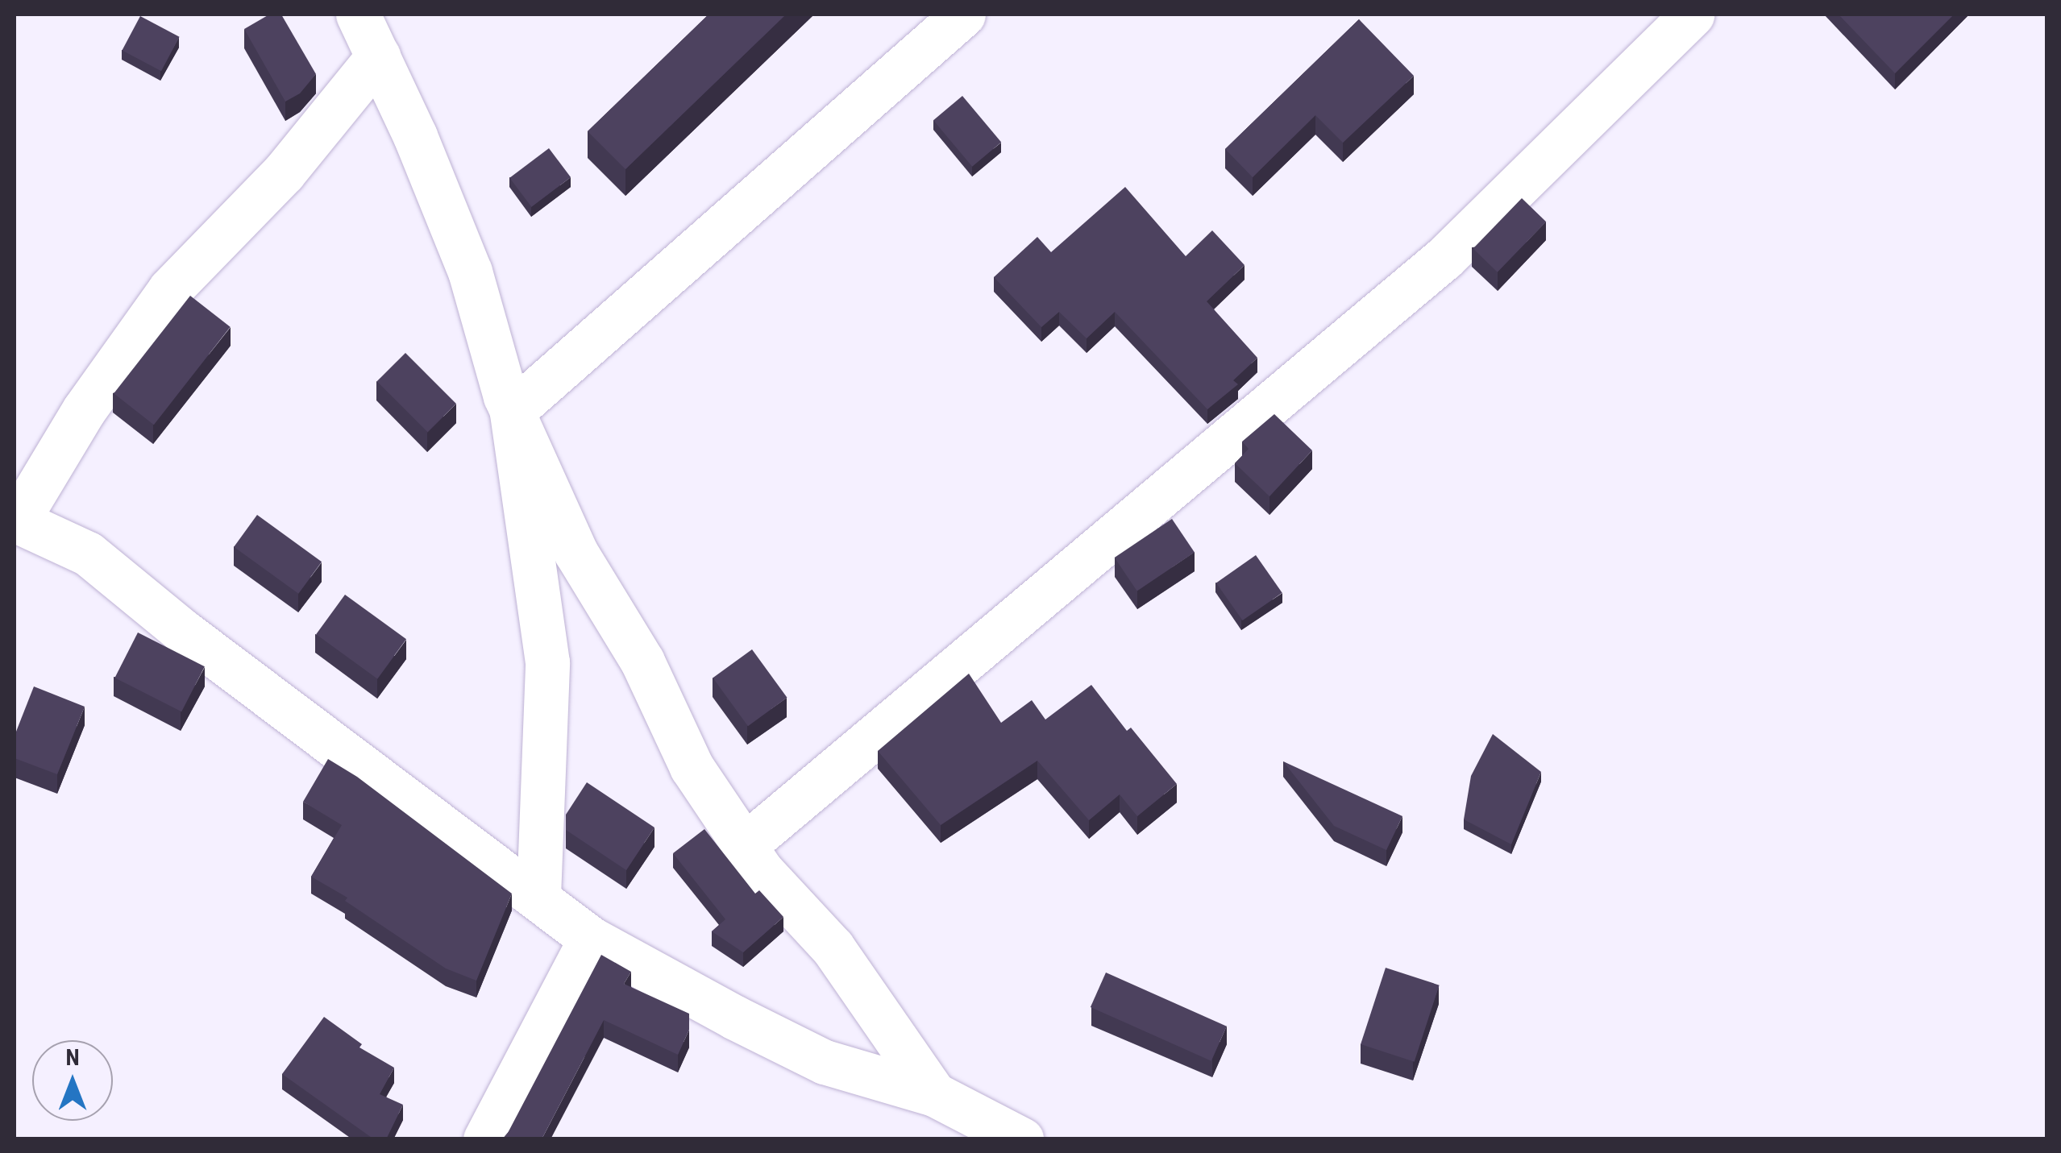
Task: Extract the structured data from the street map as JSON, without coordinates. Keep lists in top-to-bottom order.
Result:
{
  "north": "top"
}
